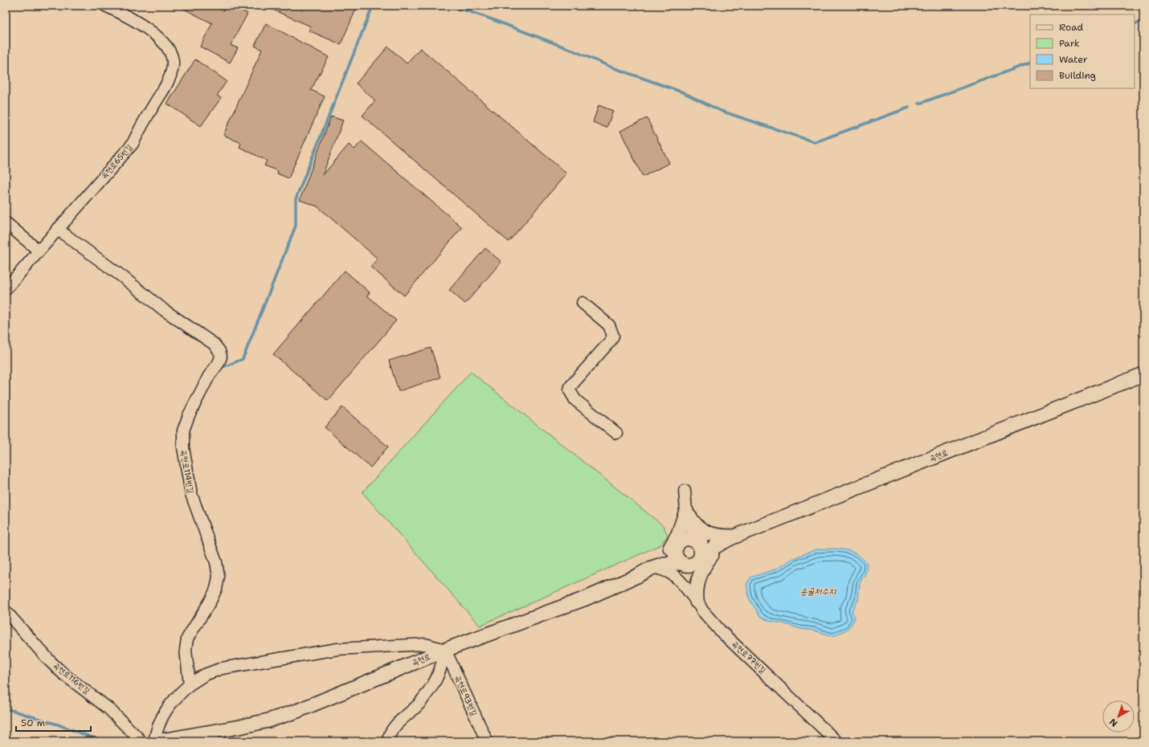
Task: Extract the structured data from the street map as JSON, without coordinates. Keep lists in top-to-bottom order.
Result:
{
  "streets": {
    "main road": ["곡현로"],
    "street": [
      "옥현로65번길",
      "곡현로114번길",
      "곡현로77번길",
      "곡현로116번길",
      "곡현로93번길"
    ]
  },
  "crossings": [
    ["옥현로65번길", "곡현로114번길"],
    ["곡현로", "곡현로77번길"],
    ["곡현로", "곡현로93번길"]
  ],
  "water": ["송골저수지"],
  "legend": [
    "Road",
    "Park",
    "Water",
    "Building"
  ],
  "scale_bar": "50 m",
  "north": "bottom left"
}
